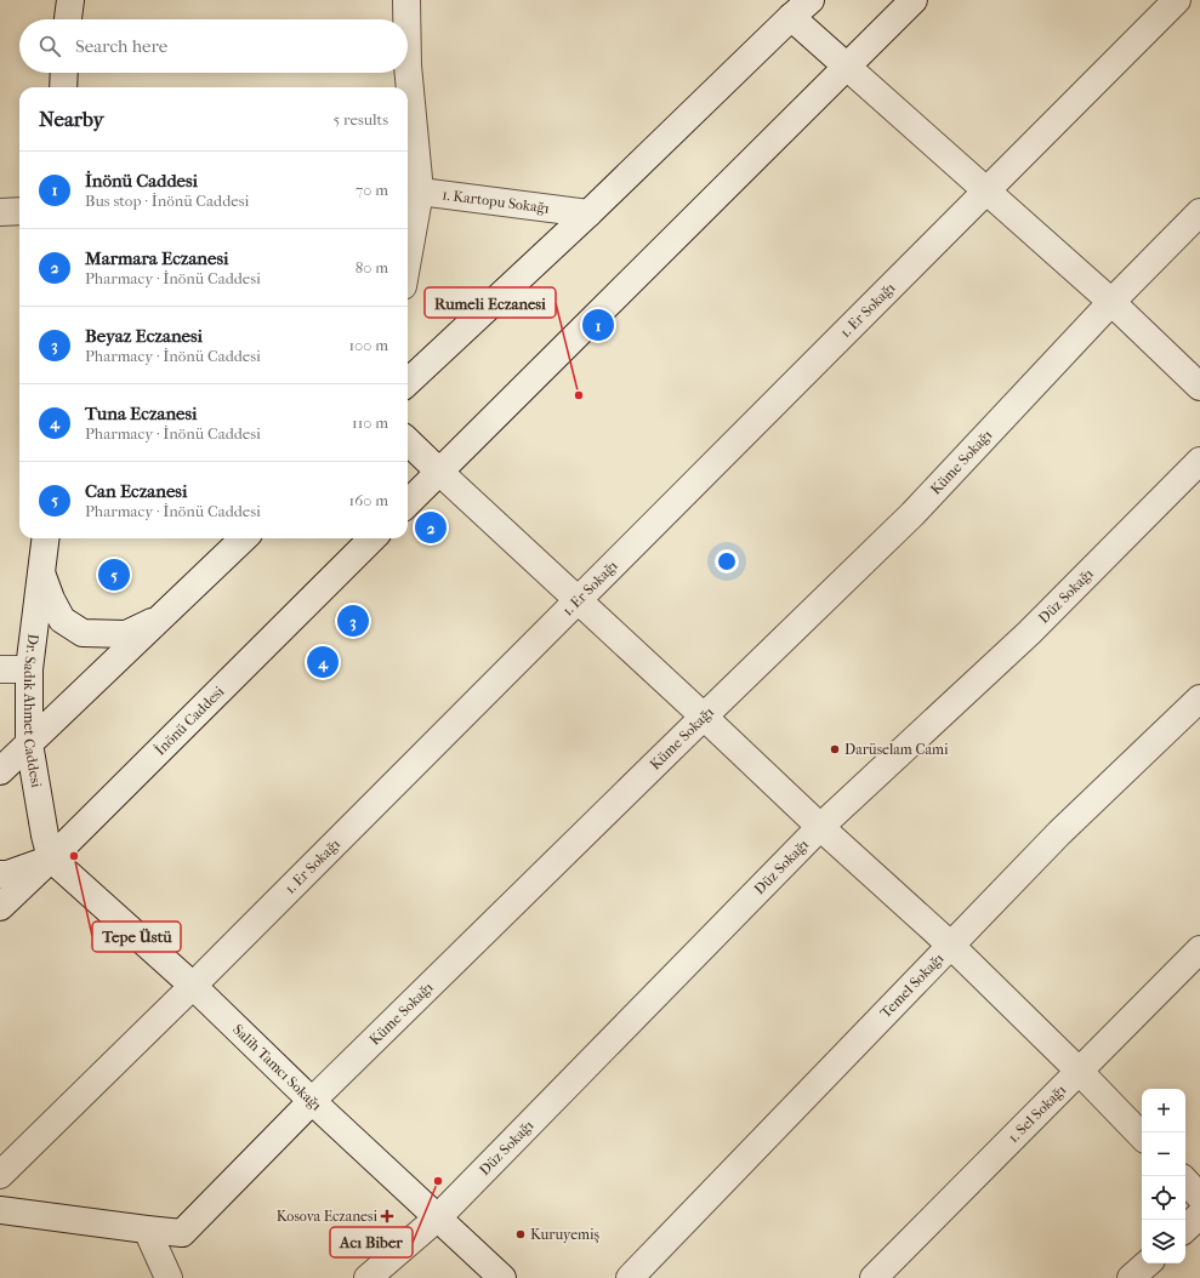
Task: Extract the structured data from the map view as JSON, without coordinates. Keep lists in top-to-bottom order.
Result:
{
  "streets": {
    "street": [
      "1. Kartopu Sokağı",
      "1. Er Sokağı",
      "Küme Sokağı",
      "Düz Sokağı",
      "Dr. Sadık Ahmet Caddesi",
      "İnönü Caddesi",
      "Temel Sokağı",
      "Salih Tamcı Sokağı",
      "1. Sel Sokağı"
    ]
  },
  "crossings": [
    ["1. Er Sokağı", "Salih Tamcı Sokağı"],
    ["Küme Sokağı", "Salih Tamcı Sokağı"],
    ["Düz Sokağı", "Salih Tamcı Sokağı"],
    ["Dr. Sadık Ahmet Caddesi", "İnönü Caddesi"],
    ["Dr. Sadık Ahmet Caddesi", "Salih Tamcı Sokağı"],
    ["İnönü Caddesi", "Salih Tamcı Sokağı"]
  ],
  "places": {
    "other": [
      "Rumeli Eczanesi",
      "Darüselam Cami",
      "Tepe Üstü",
      "Acı Biber",
      "Kuruyemiş"
    ],
    "health": ["Kosova Eczanesi"]
  },
  "page": {
    "search": "Search here",
    "heading": ["Nearby", "5 results"],
    "list": [
      {
        "mark": "1",
        "name": "İnönü Caddesi",
        "note": "Bus stop · İnönü Caddesi",
        "value": "70 m"
      },
      {
        "mark": "2",
        "name": "Marmara Eczanesi",
        "note": "Pharmacy · İnönü Caddesi",
        "value": "80 m"
      },
      {
        "mark": "3",
        "name": "Beyaz Eczanesi",
        "note": "Pharmacy · İnönü Caddesi",
        "value": "100 m"
      },
      {
        "mark": "4",
        "name": "Tuna Eczanesi",
        "note": "Pharmacy · İnönü Caddesi",
        "value": "110 m"
      },
      {
        "mark": "5",
        "name": "Can Eczanesi",
        "note": "Pharmacy · İnönü Caddesi",
        "value": "160 m"
      }
    ],
    "pins": [
      "1",
      "2",
      "5",
      "3",
      "4"
    ],
    "map_buttons": ["+", "−"]
  }
}
